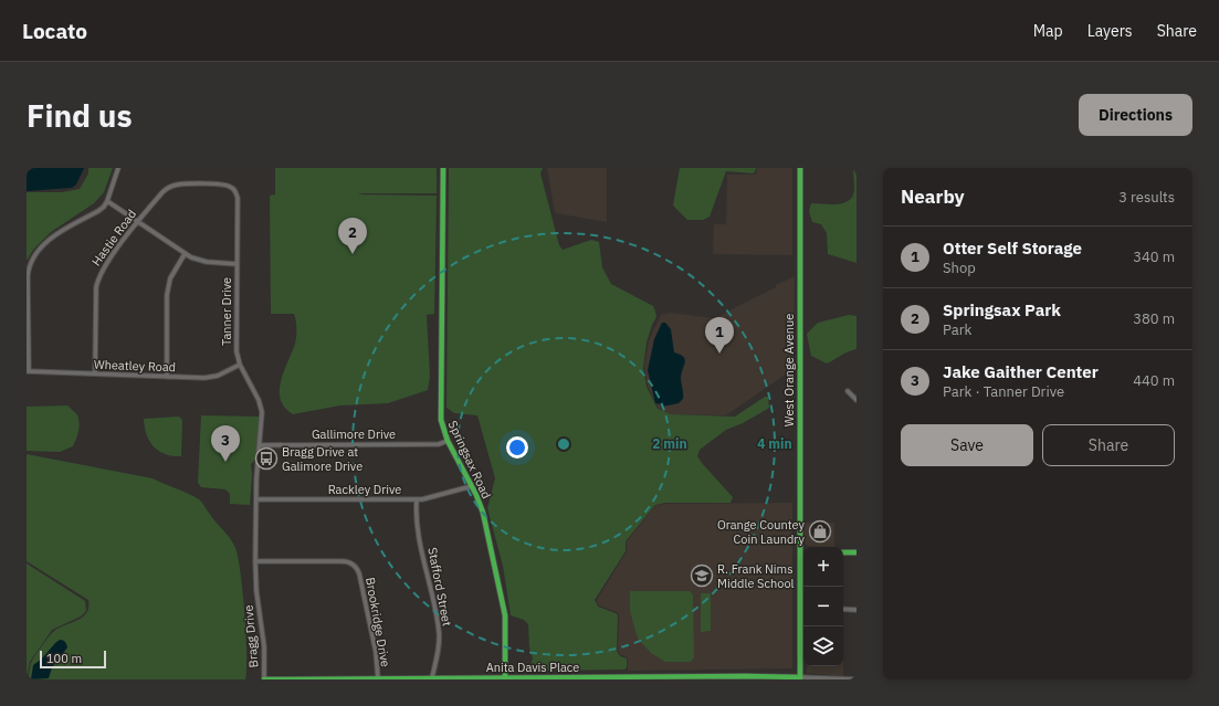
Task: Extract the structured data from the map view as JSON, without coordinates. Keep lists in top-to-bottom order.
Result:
{
  "streets": {
    "street": [
      "Hastie Road",
      "Tanner Drive",
      "Wheatley Road",
      "West Orange Avenue",
      "Gallimore Drive",
      "Springsax Road",
      "Rackley Drive",
      "Stafford Street",
      "Brookridge Drive",
      "Bragg Drive",
      "Anita Davis Place"
    ]
  },
  "crossings": [
    ["Hastie Road", "Tanner Drive"],
    ["Hastie Road", "Wheatley Road"],
    ["Tanner Drive", "Wheatley Road"],
    ["Tanner Drive", "Gallimore Drive"],
    ["Tanner Drive", "Rackley Drive"],
    ["Tanner Drive", "Brookridge Drive"],
    ["Tanner Drive", "Bragg Drive"],
    ["West Orange Avenue", "Anita Davis Place"],
    ["Gallimore Drive", "Springsax Road"],
    ["Springsax Road", "Rackley Drive"],
    ["Springsax Road", "Anita Davis Place"],
    ["Rackley Drive", "Stafford Street"],
    ["Stafford Street", "Anita Davis Place"],
    ["Brookridge Drive", "Anita Davis Place"],
    ["Bragg Drive", "Anita Davis Place"]
  ],
  "places": {
    "bus stop": ["Bragg Drive at Galimore Drive"],
    "shop": ["Orange Countey Coin Laundry"],
    "school or university": ["R. Frank Nims Middle School"]
  },
  "scale_bar": "100 m",
  "page": {
    "header": "Locato",
    "nav": ["Map", "Layers", "Share"],
    "buttons": [
      "Directions",
      ["Save", "Share"]
    ],
    "title": "Find us",
    "heading": ["Nearby", "3 results"],
    "pins": ["2", "1", "3"],
    "list": [
      {
        "mark": "1",
        "name": "Otter Self Storage",
        "note": "Shop",
        "value": "340 m"
      },
      {
        "mark": "2",
        "name": "Springsax Park",
        "note": "Park",
        "value": "380 m"
      },
      {
        "mark": "3",
        "name": "Jake Gaither Center",
        "note": "Park · Tanner Drive",
        "value": "440 m"
      }
    ],
    "map_buttons": ["+", "−"],
    "scale": "100 m"
  },
  "rings": ["2 min", "4 min"]
}
